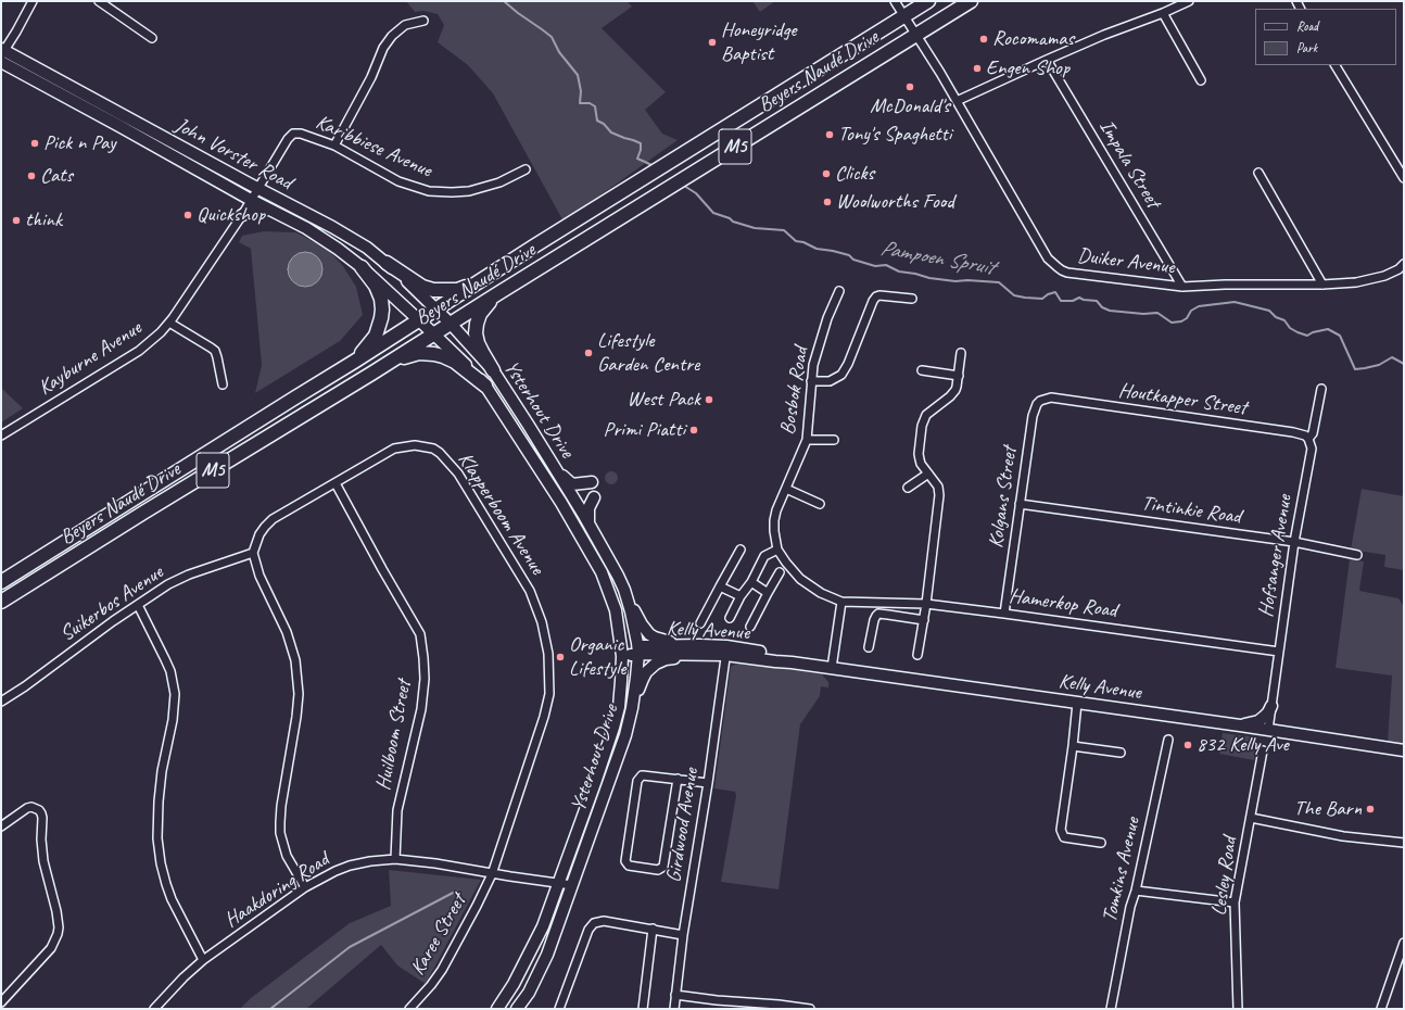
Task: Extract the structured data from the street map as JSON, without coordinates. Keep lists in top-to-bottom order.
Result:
{
  "streets": {
    "main road": [
      "Beyers Naudé Drive",
      "M5",
      "John Vorster Road",
      "Ysterhout Drive",
      "Kelly Avenue"
    ],
    "street": [
      "Karibbiese Avenue",
      "Impala Street",
      "Duiker Avenue",
      "Kayburne Avenue",
      "Bosbok Road",
      "Houtkapper Street",
      "Kolgans Street",
      "Tintinkie Road",
      "Klapperboom Avenue",
      "Hofsanger Avenue",
      "Suikerbos Avenue",
      "Hamerkop Road",
      "Huilboom Street",
      "Girdwood Avenue",
      "Tomkins Avenue",
      "Lesley Road",
      "Haakdoring Road",
      "Karee Street"
    ]
  },
  "crossings": [
    ["Beyers Naudé Drive", "John Vorster Road"],
    ["Beyers Naudé Drive", "Duiker Avenue"],
    ["Beyers Naudé Drive", "Ysterhout Drive"],
    ["Karibbiese Avenue", "John Vorster Road"],
    ["Karibbiese Avenue", "Kayburne Avenue"],
    ["John Vorster Road", "Kayburne Avenue"],
    ["John Vorster Road", "Ysterhout Drive"],
    ["Impala Street", "Duiker Avenue"],
    ["Bosbok Road", "Hamerkop Road"],
    ["Houtkapper Street", "Kolgans Street"],
    ["Houtkapper Street", "Hofsanger Avenue"],
    ["Ysterhout Drive", "Kelly Avenue"],
    ["Ysterhout Drive", "Haakdoring Road"],
    ["Kolgans Street", "Tintinkie Road"],
    ["Kolgans Street", "Hamerkop Road"],
    ["Tintinkie Road", "Hofsanger Avenue"],
    ["Klapperboom Avenue", "Suikerbos Avenue"],
    ["Klapperboom Avenue", "Huilboom Street"],
    ["Klapperboom Avenue", "Haakdoring Road"],
    ["Klapperboom Avenue", "Karee Street"],
    ["Hofsanger Avenue", "Hamerkop Road"],
    ["Hofsanger Avenue", "Kelly Avenue"],
    ["Kelly Avenue", "Girdwood Avenue"],
    ["Huilboom Street", "Haakdoring Road"],
    ["Haakdoring Road", "Karee Street"]
  ],
  "water": ["Pampoen Spruit"],
  "places": [
    "Rocomamas",
    "Honeyridge Baptist",
    "Engen Shop",
    "McDonald's",
    "Tony's Spaghetti",
    "Pick n Pay",
    "Clicks",
    "Cats",
    "Woolworths Food",
    "Quickshop",
    "think",
    "Lifestyle Garden Centre",
    "West Pack",
    "Primi Piatti",
    "Organic Lifestyle",
    "832 Kelly Ave",
    "The Barn"
  ],
  "legend": ["Road", "Park"]
}
